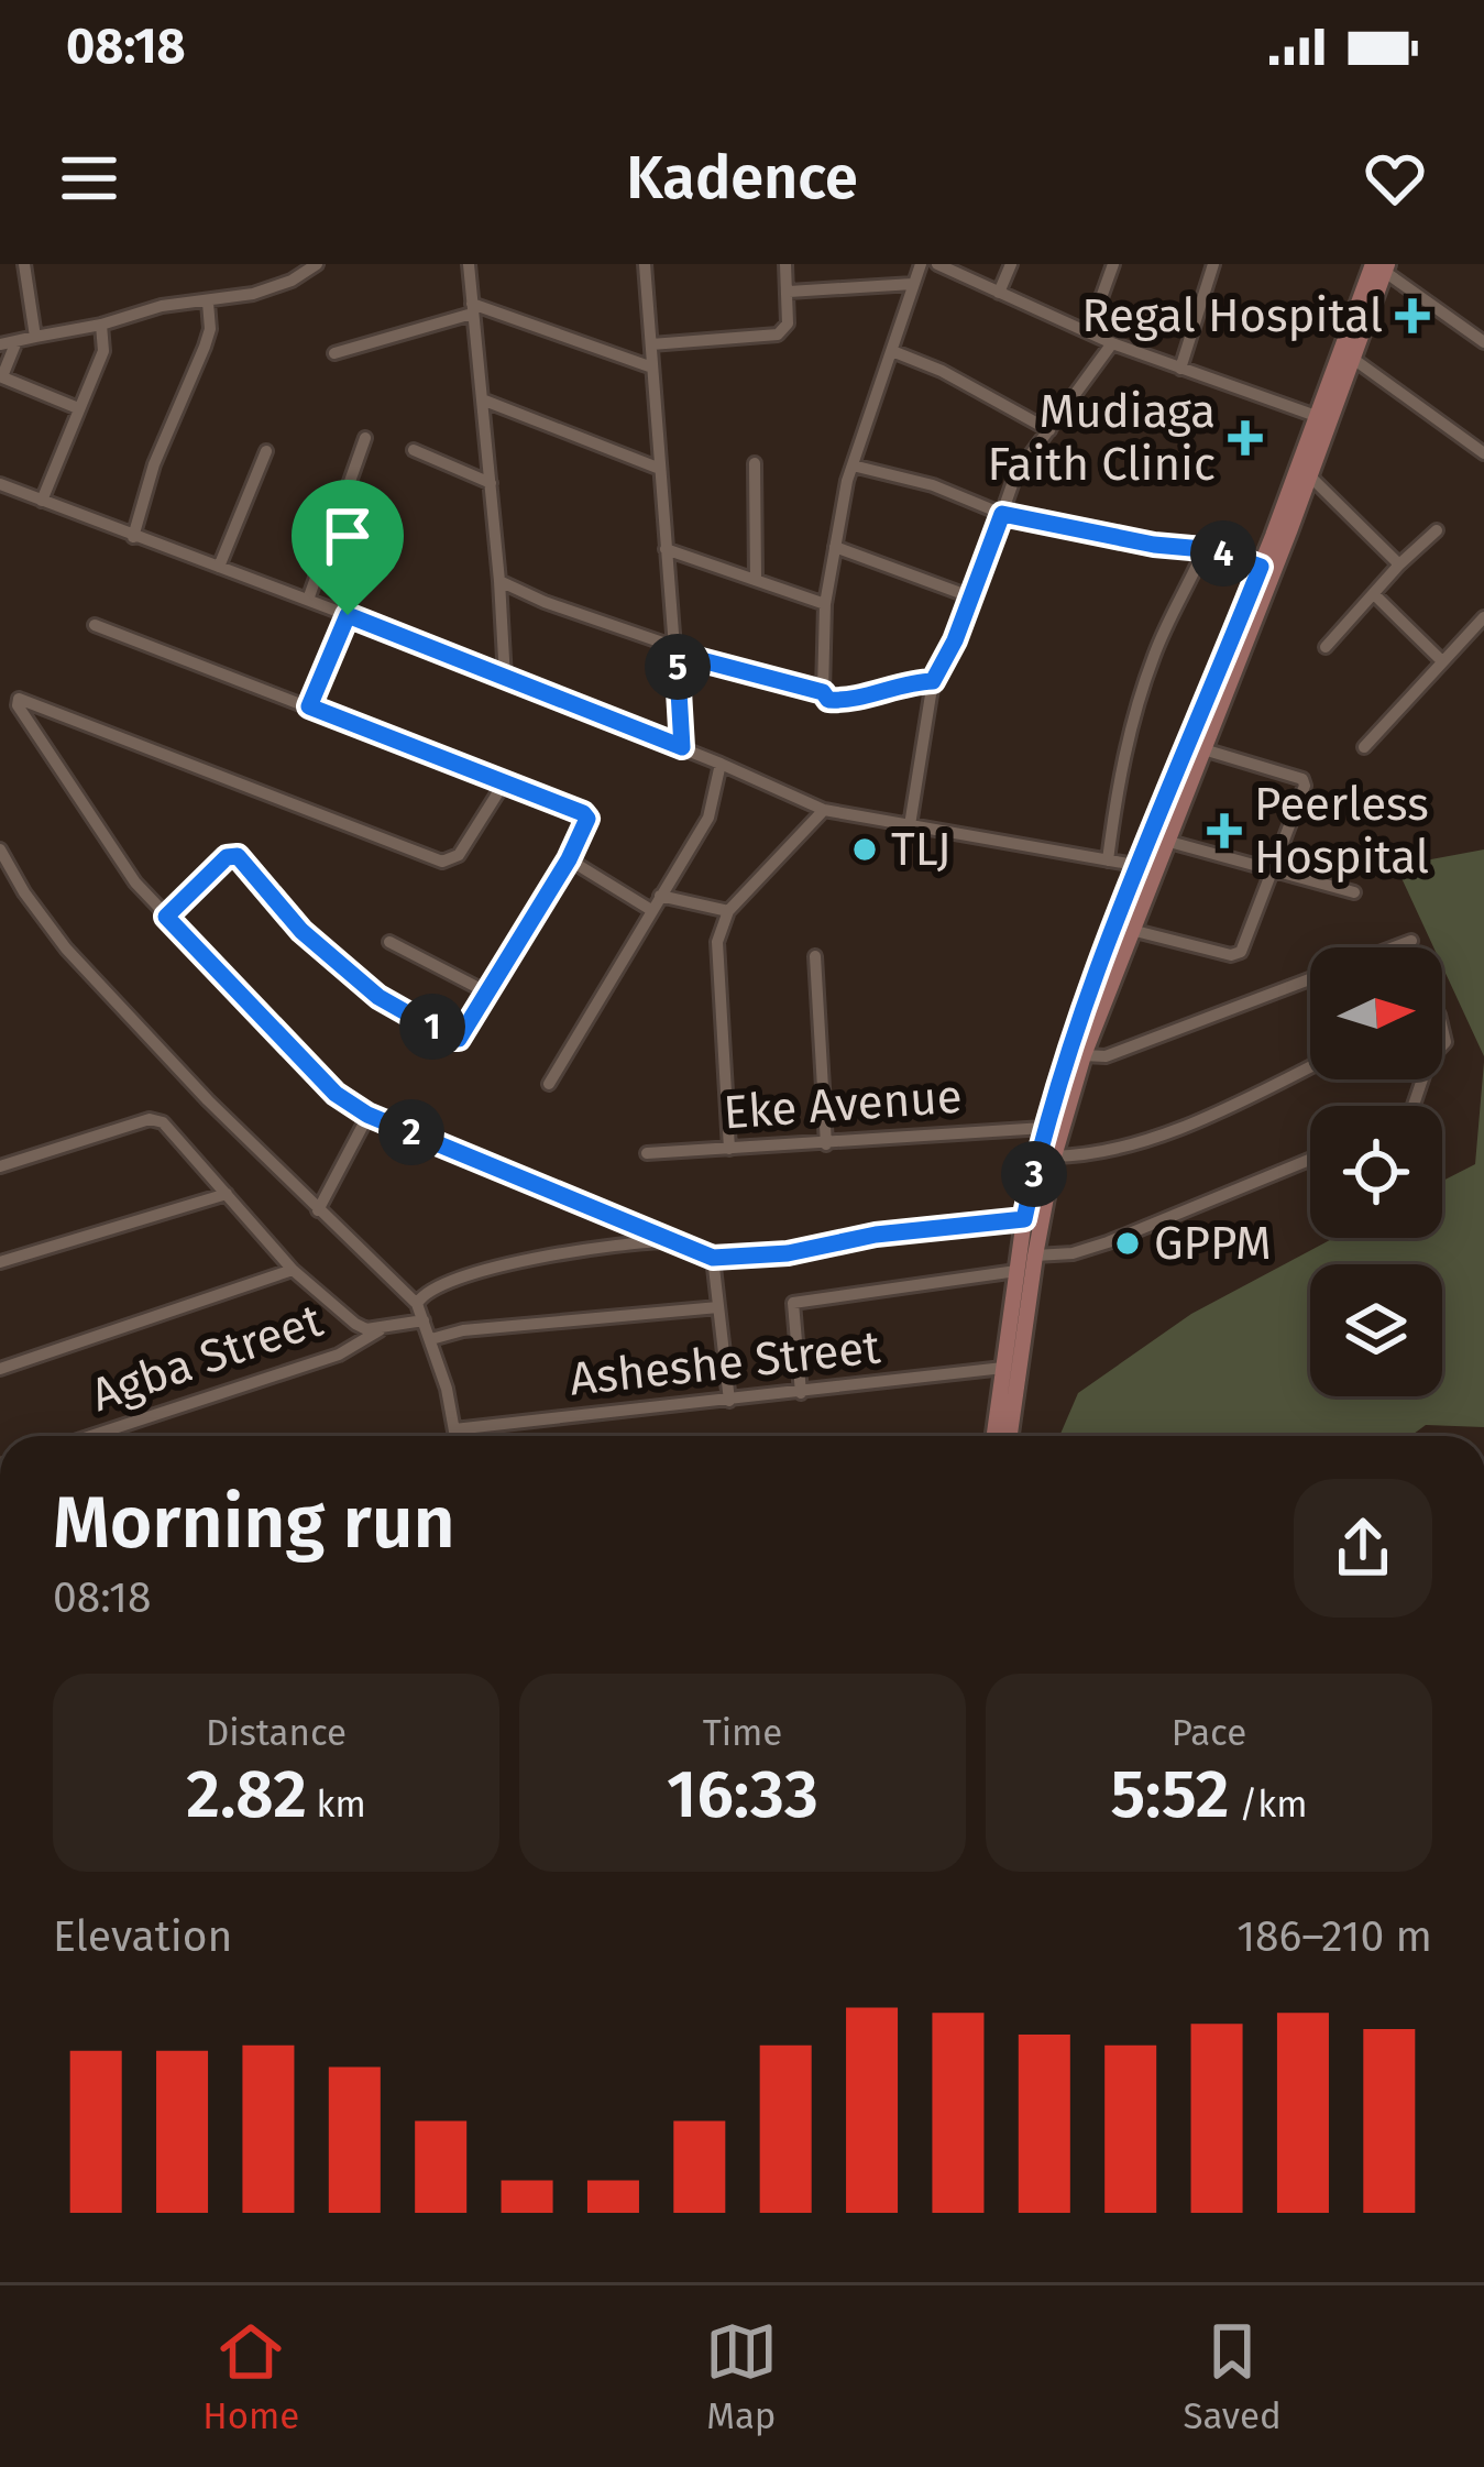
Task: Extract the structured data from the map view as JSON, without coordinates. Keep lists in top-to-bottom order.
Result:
{
  "streets": {
    "street": ["Eke Avenue", "Agba Street", "Asheshe Street"]
  },
  "places": {
    "health": ["Regal Hospital", "Mudiaga Faith Clinic", "Peerless Hospital"],
    "other": ["TLJ", "GPPM"]
  },
  "north": "right",
  "page": {
    "status": "08:18",
    "header": "Kadence",
    "pins": [
      "4",
      "5",
      "1",
      "2",
      "3"
    ],
    "heading": ["Morning run", "08:18"],
    "stats": [
      ["Distance", "2.82 km"],
      ["Time", "16:33"],
      ["Pace", "5:52 /km"]
    ],
    "chart": ["Elevation", "186–210 m"],
    "tabs": ["Home", "Map", "Saved"]
  }
}
